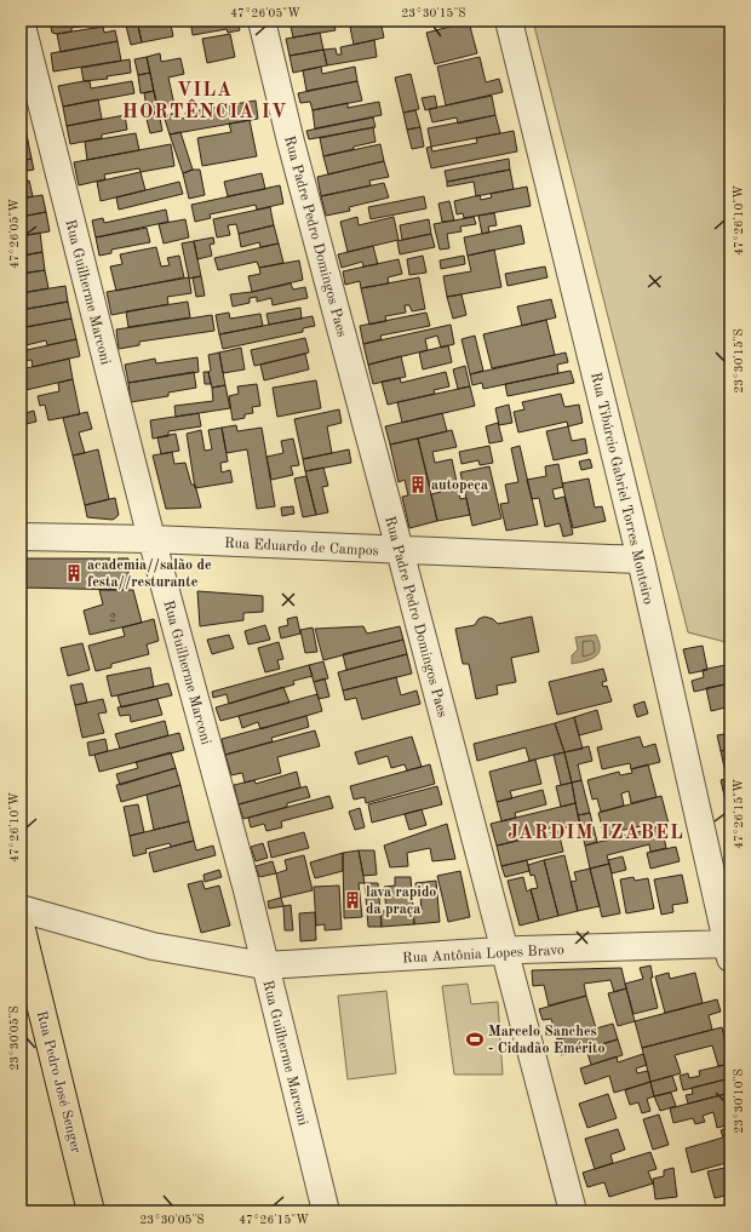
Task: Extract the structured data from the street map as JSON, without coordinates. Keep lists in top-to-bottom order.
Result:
{
  "streets": {
    "main road": ["Rua Pedro José Senger"],
    "street": [
      "Rua Padre Pedro Domingos Paes",
      "Rua Guilherme Marconi",
      "Rua Tibúrcio Gabriel Torres Monteiro",
      "Rua Eduardo de Campos",
      "Rua Antônia Lopes Bravo"
    ]
  },
  "crossings": [
    ["Rua Padre Pedro Domingos Paes", "Rua Eduardo de Campos"],
    ["Rua Padre Pedro Domingos Paes", "Rua Antônia Lopes Bravo"],
    ["Rua Guilherme Marconi", "Rua Eduardo de Campos"],
    ["Rua Guilherme Marconi", "Rua Antônia Lopes Bravo"],
    ["Rua Tibúrcio Gabriel Torres Monteiro", "Rua Eduardo de Campos"],
    ["Rua Tibúrcio Gabriel Torres Monteiro", "Rua Antônia Lopes Bravo"]
  ],
  "districts": ["VILA HORTÊNCIA IV", "JARDIM IZABEL"],
  "places": {
    "building": ["autopeça", "academia//salão de festa//resturante", "lava rapido da praça"],
    "sports": ["Marcelo Sanches - Cidadão Emérito"]
  },
  "house_numbers": ["2"],
  "coordinates": [
    "47°26'05\"W",
    "23°30'15\"S",
    "47°26'10\"W",
    "47°26'15\"W",
    "23°30'05\"S",
    "23°30'10\"S"
  ]
}
